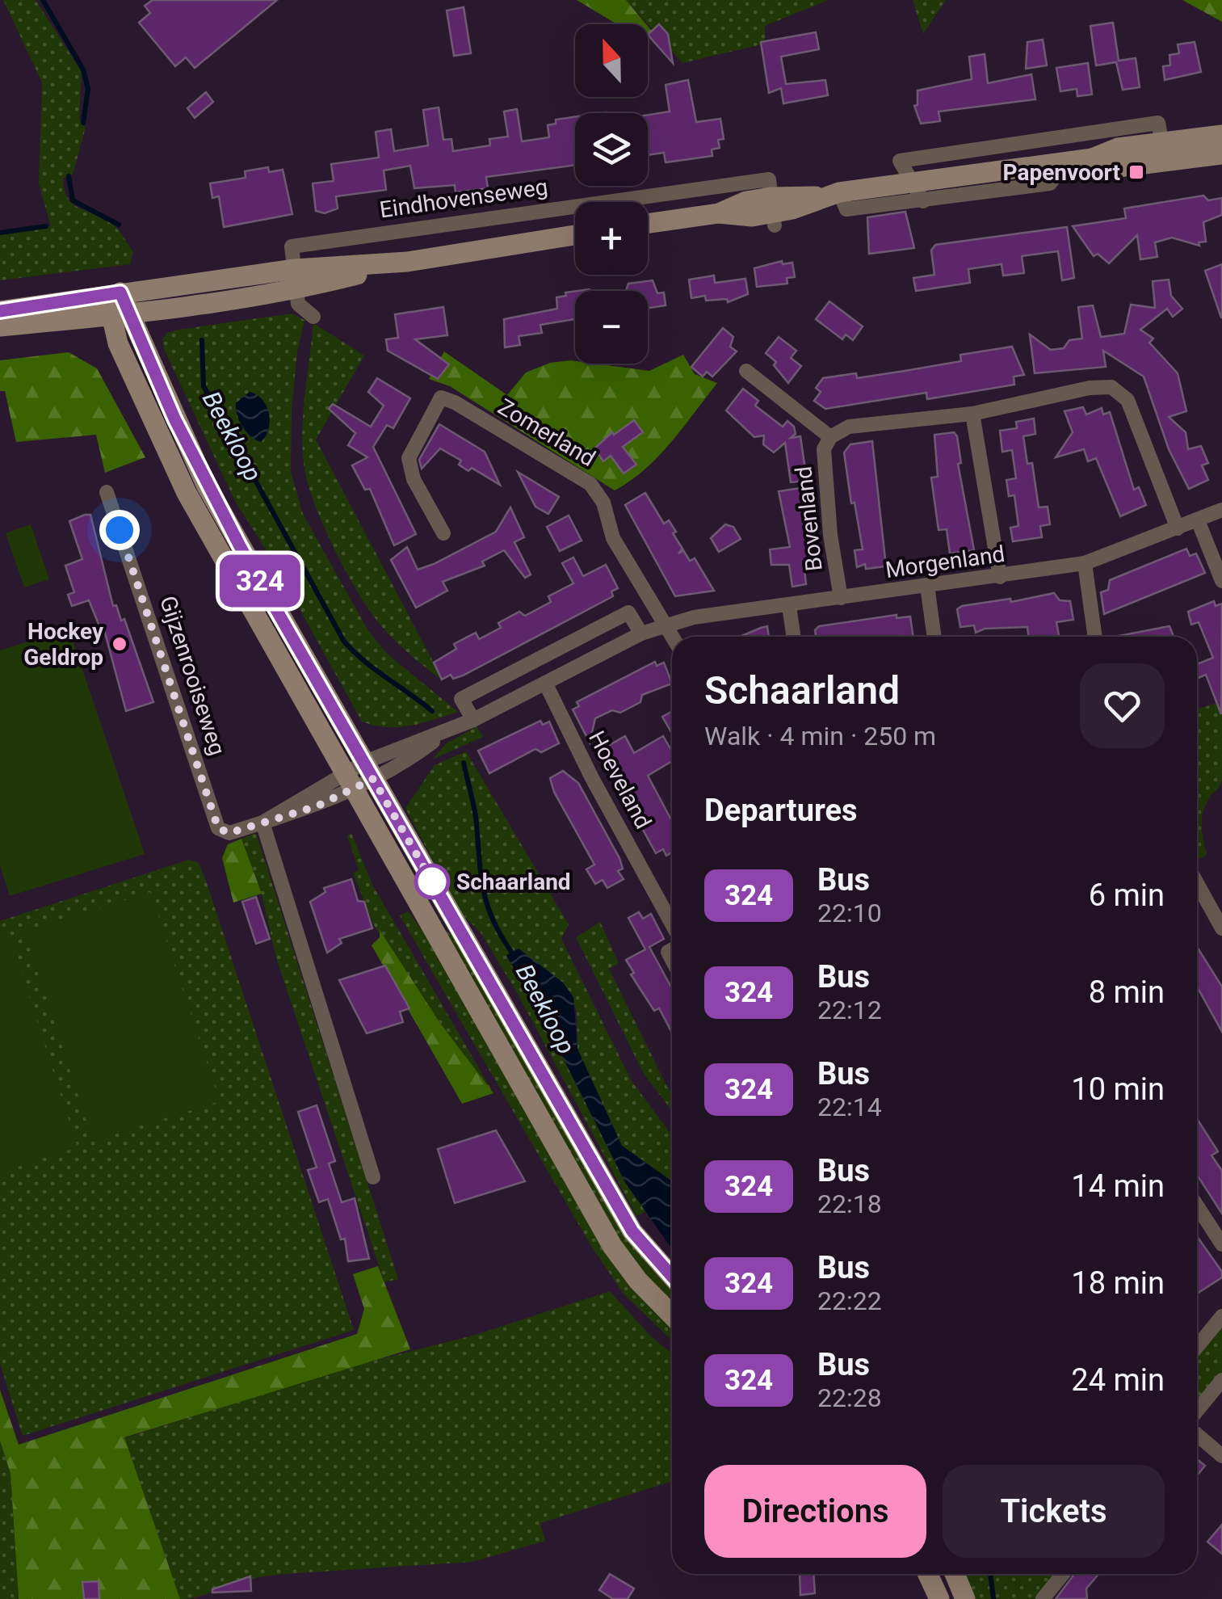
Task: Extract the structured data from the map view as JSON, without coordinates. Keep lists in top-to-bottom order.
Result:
{
  "streets": {
    "main road": ["Eindhovenseweg"],
    "street": [
      "Zomerland",
      "Bovenland",
      "Morgenland",
      "Gijzenrooiseweg",
      "Hoeveland"
    ]
  },
  "crossings": [
    ["Zomerland", "Morgenland"],
    ["Bovenland", "Morgenland"]
  ],
  "water": ["Beekloop"],
  "places": {
    "transit": ["Papenvoort"],
    "other": ["Hockey Geldrop", "Schaarland"]
  },
  "lines": ["bus line 324"],
  "north": "top",
  "page": {
    "on_map": "324",
    "map_buttons": ["+", "−"],
    "heading": [
      ["Schaarland", "Walk · 4 min · 250 m"],
      "Departures"
    ],
    "list": [
      {
        "mark": "324",
        "name": "Bus",
        "note": "22:10",
        "value": "6 min"
      },
      {
        "mark": "324",
        "name": "Bus",
        "note": "22:12",
        "value": "8 min"
      },
      {
        "mark": "324",
        "name": "Bus",
        "note": "22:14",
        "value": "10 min"
      },
      {
        "mark": "324",
        "name": "Bus",
        "note": "22:18",
        "value": "14 min"
      },
      {
        "mark": "324",
        "name": "Bus",
        "note": "22:22",
        "value": "18 min"
      },
      {
        "mark": "324",
        "name": "Bus",
        "note": "22:28",
        "value": "24 min"
      }
    ],
    "buttons": ["Directions", "Tickets"]
  }
}
